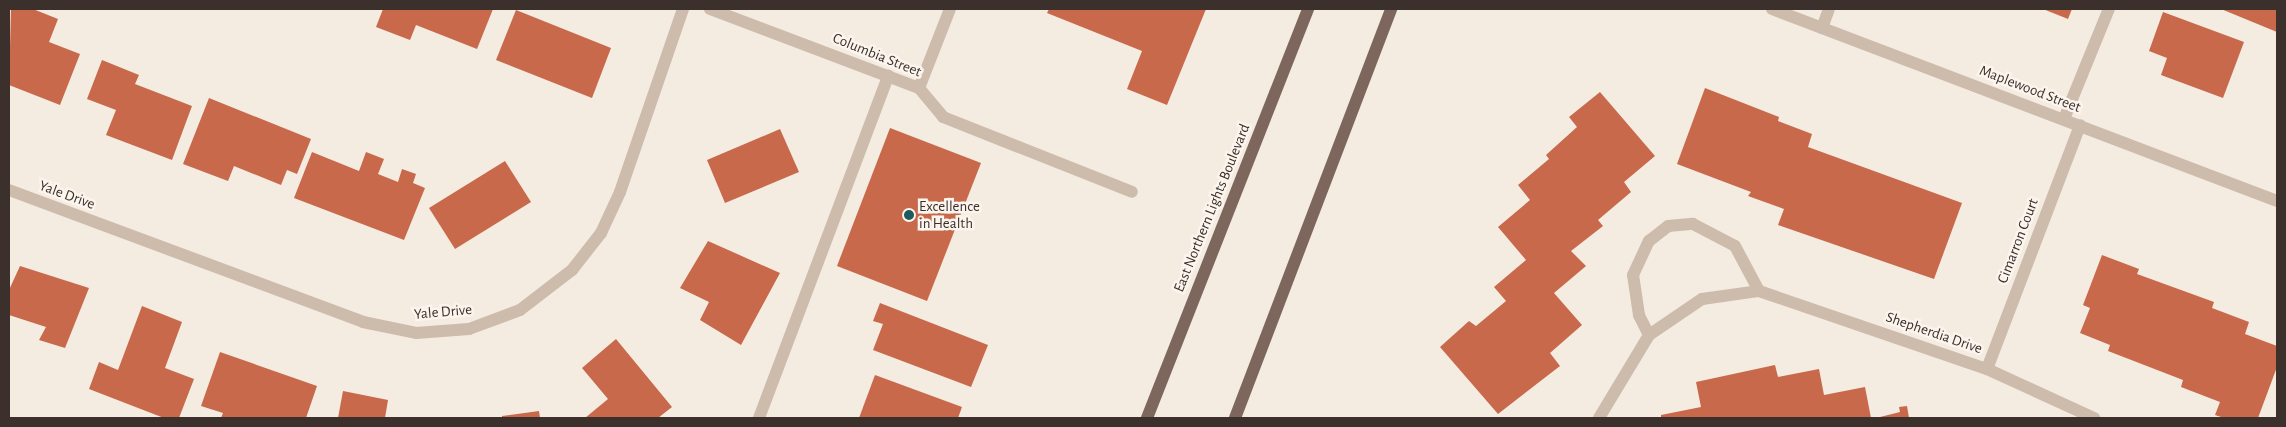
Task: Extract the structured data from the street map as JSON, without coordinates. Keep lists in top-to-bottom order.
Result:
{
  "streets": {
    "main road": ["East Northern Lights Boulevard"],
    "street": [
      "Columbia Street",
      "Maplewood Street",
      "Yale Drive",
      "Cimarron Court",
      "Shepherdia Drive"
    ]
  },
  "crossings": [
    ["Maplewood Street", "Cimarron Court"],
    ["Cimarron Court", "Shepherdia Drive"]
  ],
  "places": ["Excellence in Health"]
}
